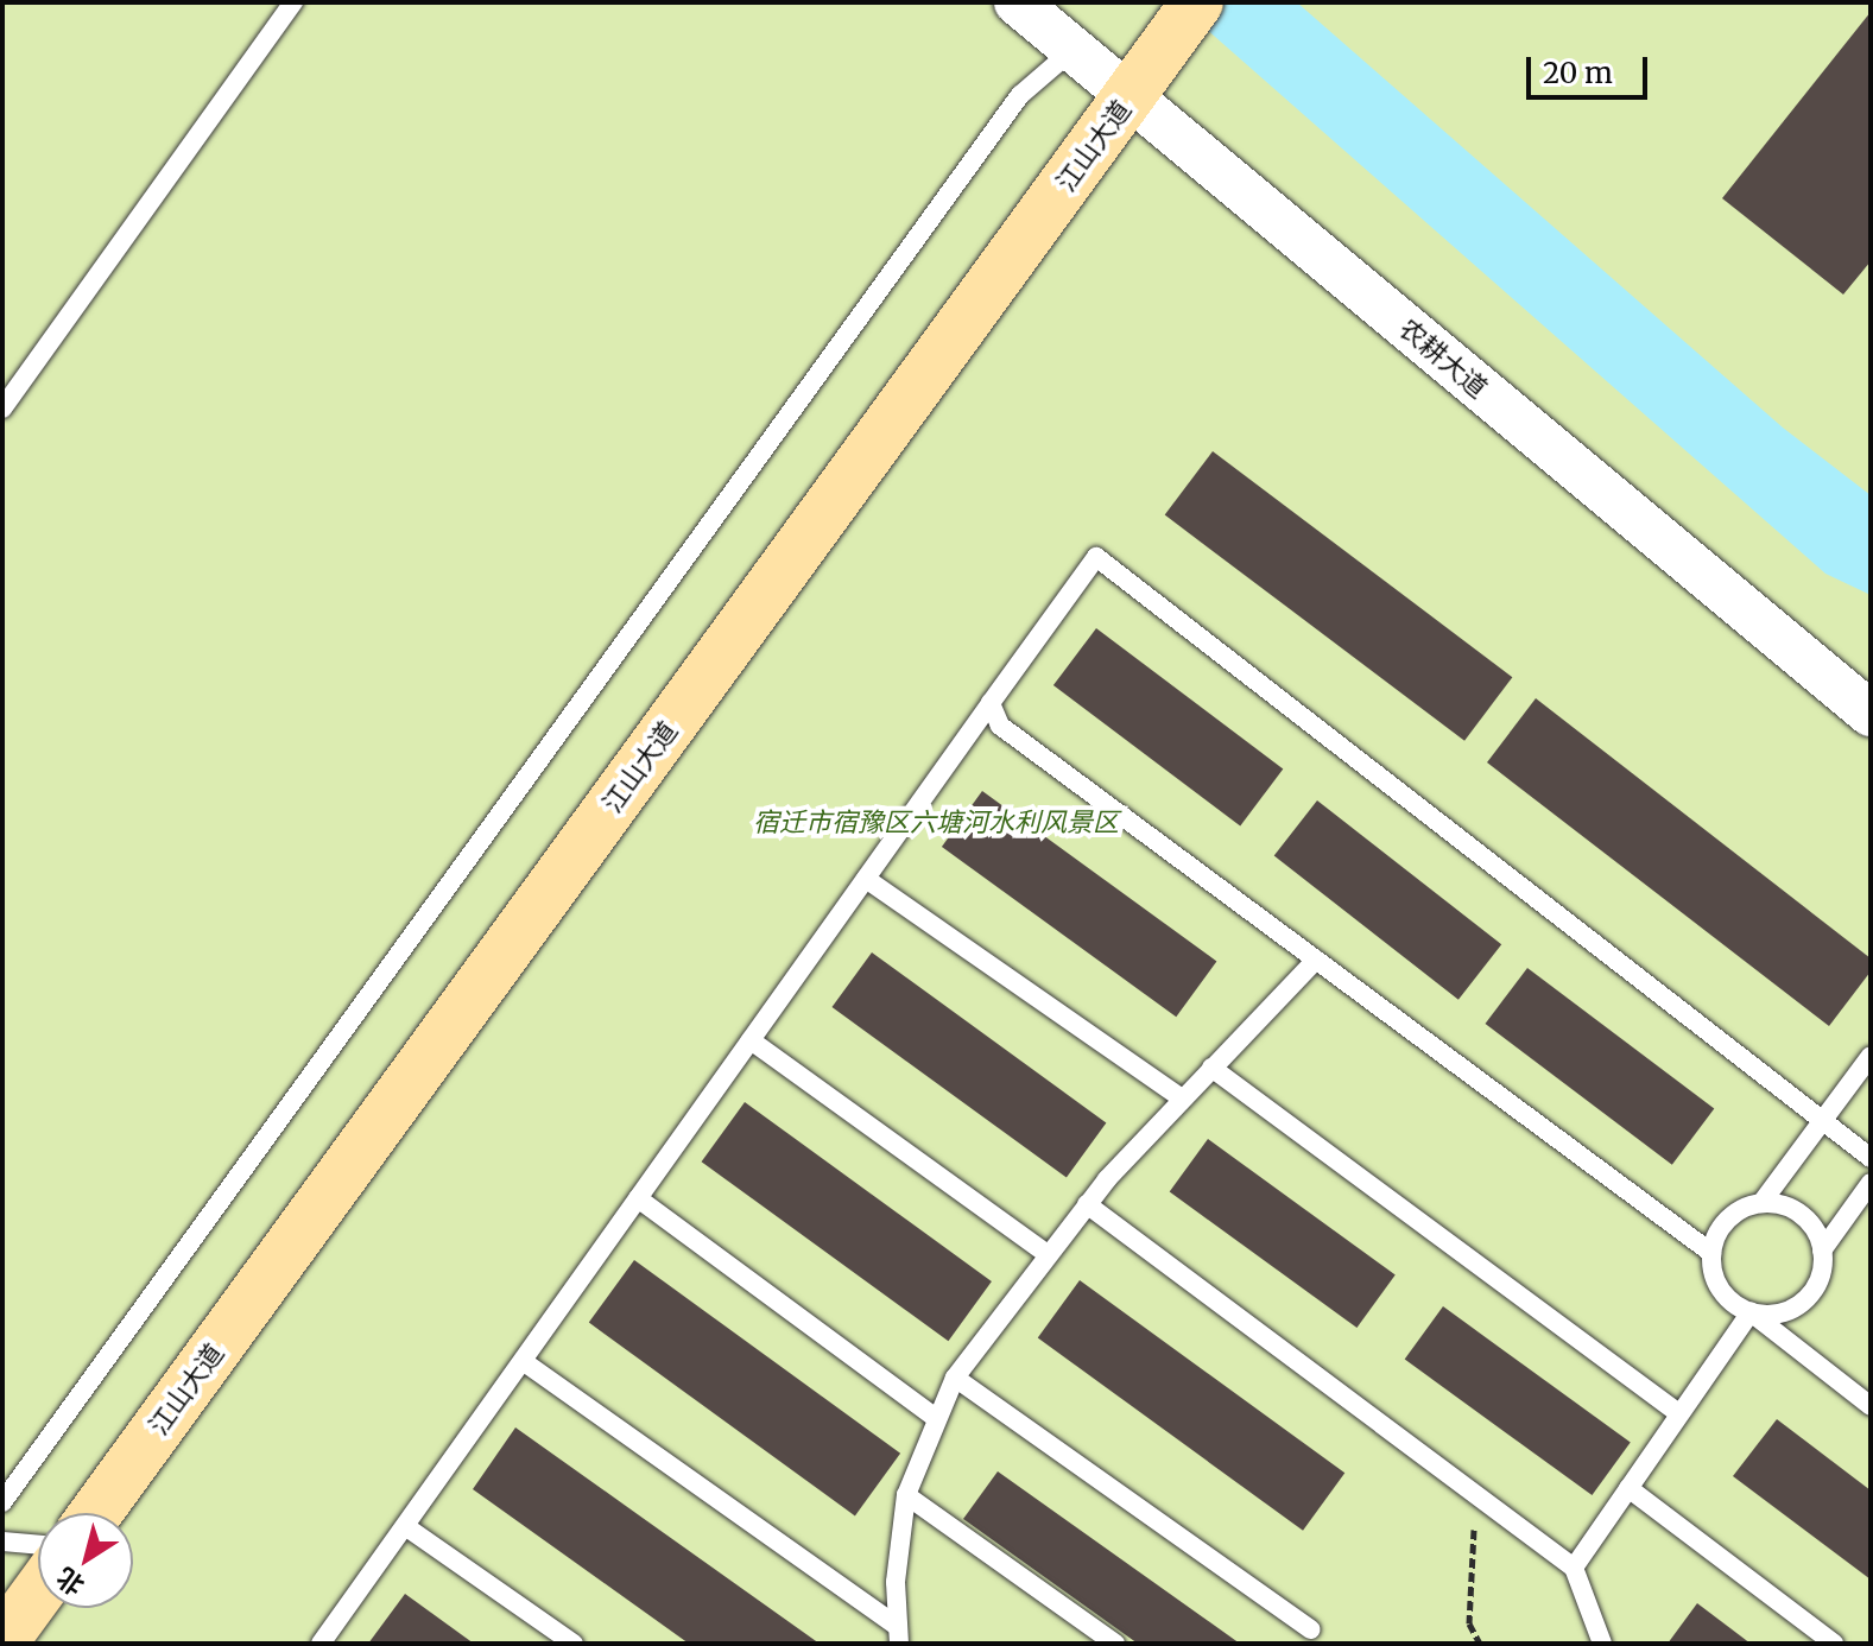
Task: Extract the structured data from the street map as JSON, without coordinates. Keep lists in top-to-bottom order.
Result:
{
  "streets": {
    "main road": ["江山大道"],
    "street": ["农耕大道"]
  },
  "crossings": [
    ["江山大道", "农耕大道"]
  ],
  "parks": ["宿迁市宿豫区六塘河水利风景区"],
  "scale_bar": "20 m",
  "north": "bottom left"
}
